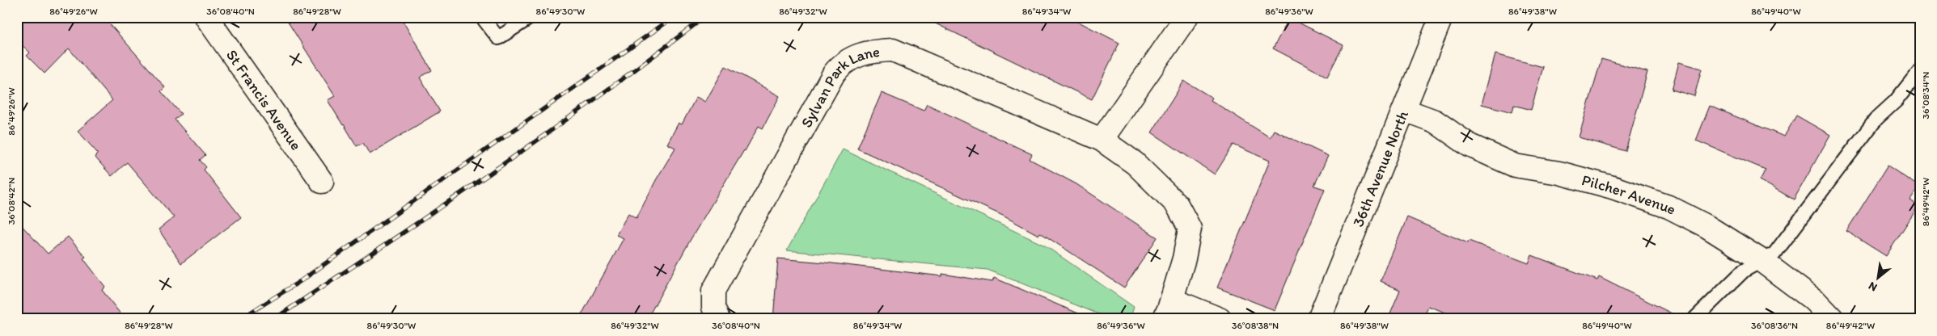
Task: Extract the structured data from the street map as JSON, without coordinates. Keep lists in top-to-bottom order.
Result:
{
  "streets": {
    "street": [
      "Sylvan Park Lane",
      "St Francis Avenue",
      "36th Avenue North",
      "Pilcher Avenue"
    ]
  },
  "crossings": [
    ["36th Avenue North", "Pilcher Avenue"]
  ],
  "north": "bottom left",
  "coordinates": [
    "86°49'26\"W",
    "36°08'40\"N",
    "86°49'28\"W",
    "86°49'30\"W",
    "86°49'32\"W",
    "86°49'34\"W",
    "86°49'36\"W",
    "86°49'38\"W",
    "86°49'40\"W",
    "36°08'34\"N",
    "36°08'42\"N",
    "86°49'42\"W",
    "36°08'38\"N",
    "36°08'36\"N"
  ]
}
